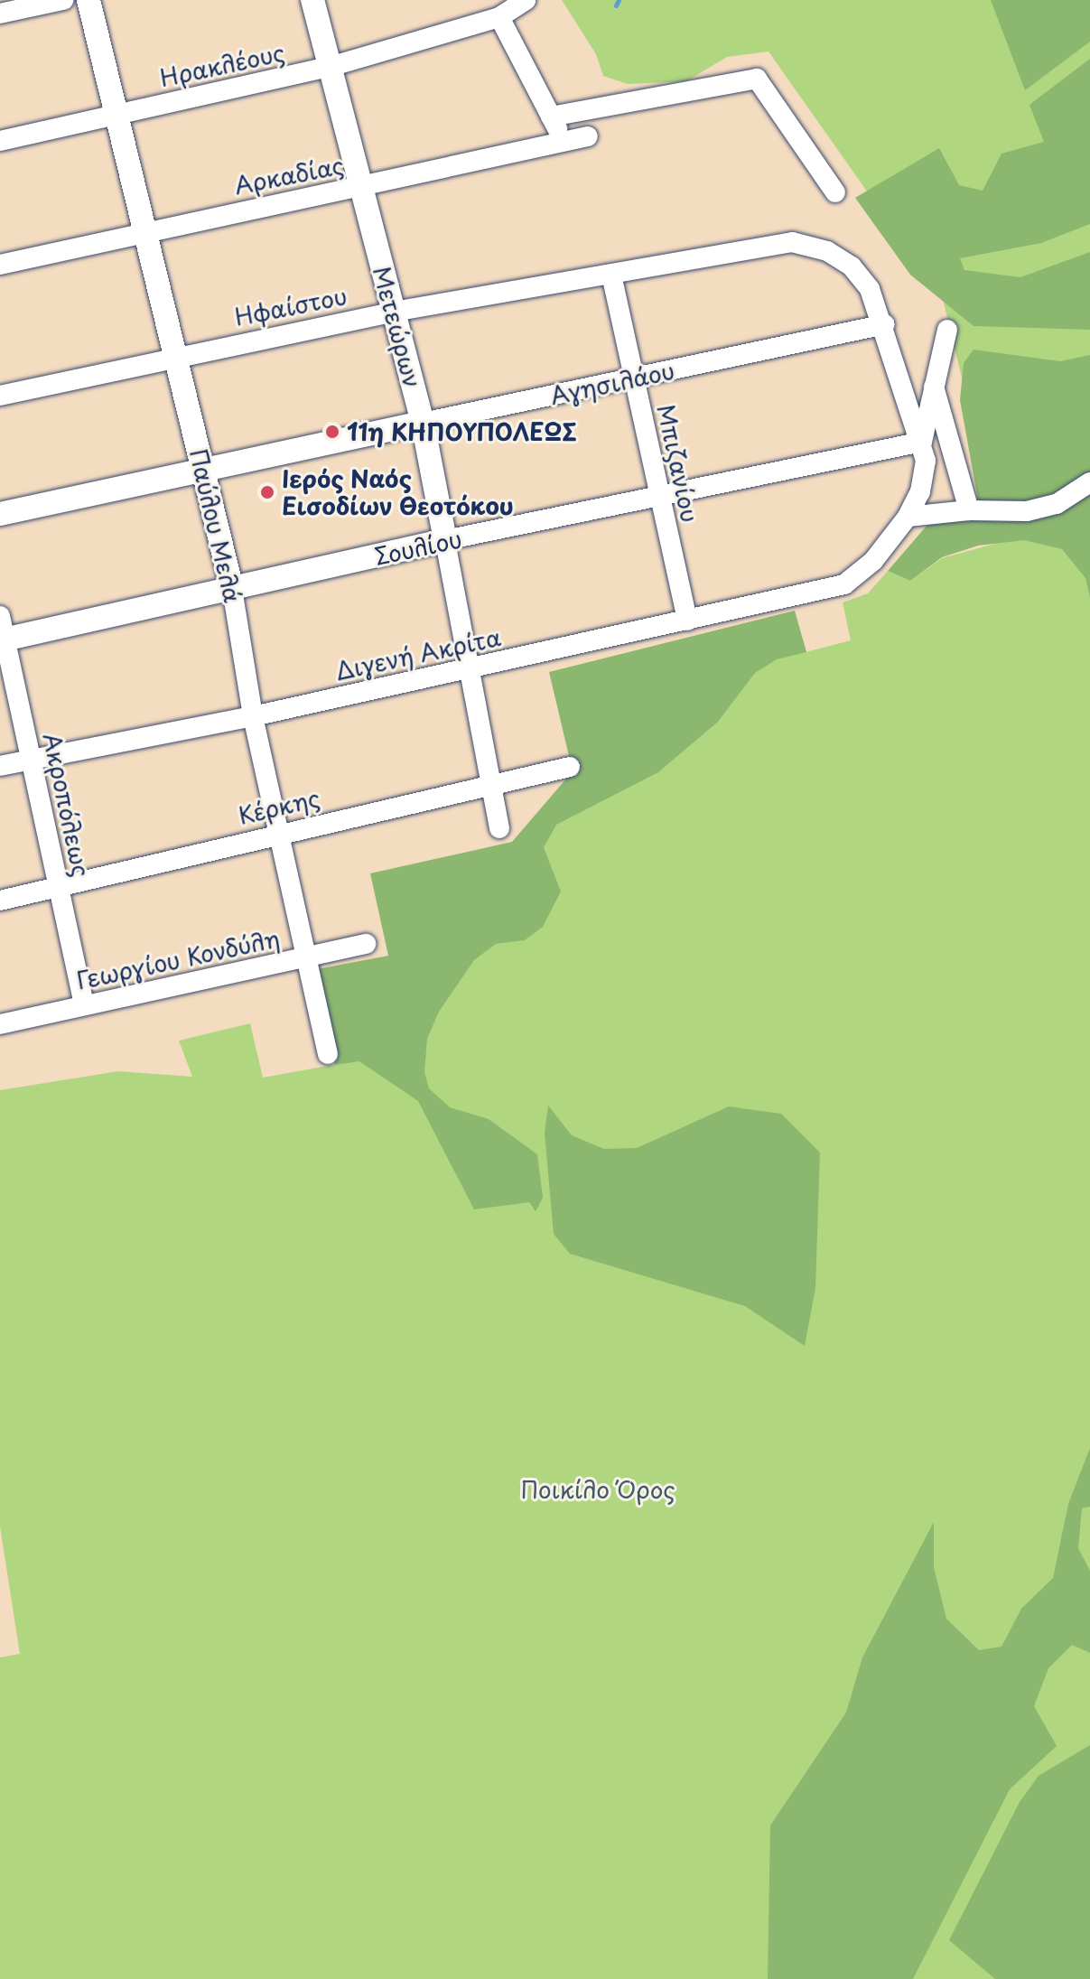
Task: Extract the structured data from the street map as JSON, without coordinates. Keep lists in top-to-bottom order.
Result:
{
  "streets": {
    "street": [
      "Ηρακλέους",
      "Αρκαδίας",
      "Ηφαίστου",
      "Μετεώρων",
      "Αγησιλάου",
      "Μπιζανίου",
      "Παύλου Μελά",
      "Σουλίου",
      "Διγενή Ακρίτα",
      "Ακροπόλεως",
      "Κέρκης",
      "Γεωργίου Κονδύλη"
    ]
  },
  "crossings": [
    ["Ηρακλέους", "Μετεώρων"],
    ["Ηρακλέους", "Παύλου Μελά"],
    ["Αρκαδίας", "Μετεώρων"],
    ["Αρκαδίας", "Παύλου Μελά"],
    ["Ηφαίστου", "Μετεώρων"],
    ["Ηφαίστου", "Αγησιλάου"],
    ["Ηφαίστου", "Μπιζανίου"],
    ["Ηφαίστου", "Παύλου Μελά"],
    ["Ηφαίστου", "Σουλίου"],
    ["Μετεώρων", "Αγησιλάου"],
    ["Μετεώρων", "Σουλίου"],
    ["Μετεώρων", "Διγενή Ακρίτα"],
    ["Μετεώρων", "Κέρκης"],
    ["Αγησιλάου", "Μπιζανίου"],
    ["Αγησιλάου", "Παύλου Μελά"],
    ["Μπιζανίου", "Σουλίου"],
    ["Μπιζανίου", "Διγενή Ακρίτα"],
    ["Παύλου Μελά", "Σουλίου"],
    ["Παύλου Μελά", "Διγενή Ακρίτα"],
    ["Παύλου Μελά", "Κέρκης"],
    ["Παύλου Μελά", "Γεωργίου Κονδύλη"],
    ["Σουλίου", "Ακροπόλεως"],
    ["Διγενή Ακρίτα", "Ακροπόλεως"],
    ["Ακροπόλεως", "Κέρκης"],
    ["Ακροπόλεως", "Γεωργίου Κονδύλη"]
  ],
  "parks": ["Ποικίλο Όρος"],
  "places": ["11η ΚΗΠΟΥΠΟΛΕΩΣ", "Ιερός Ναός Εισοδίων Θεοτόκου"]
}
